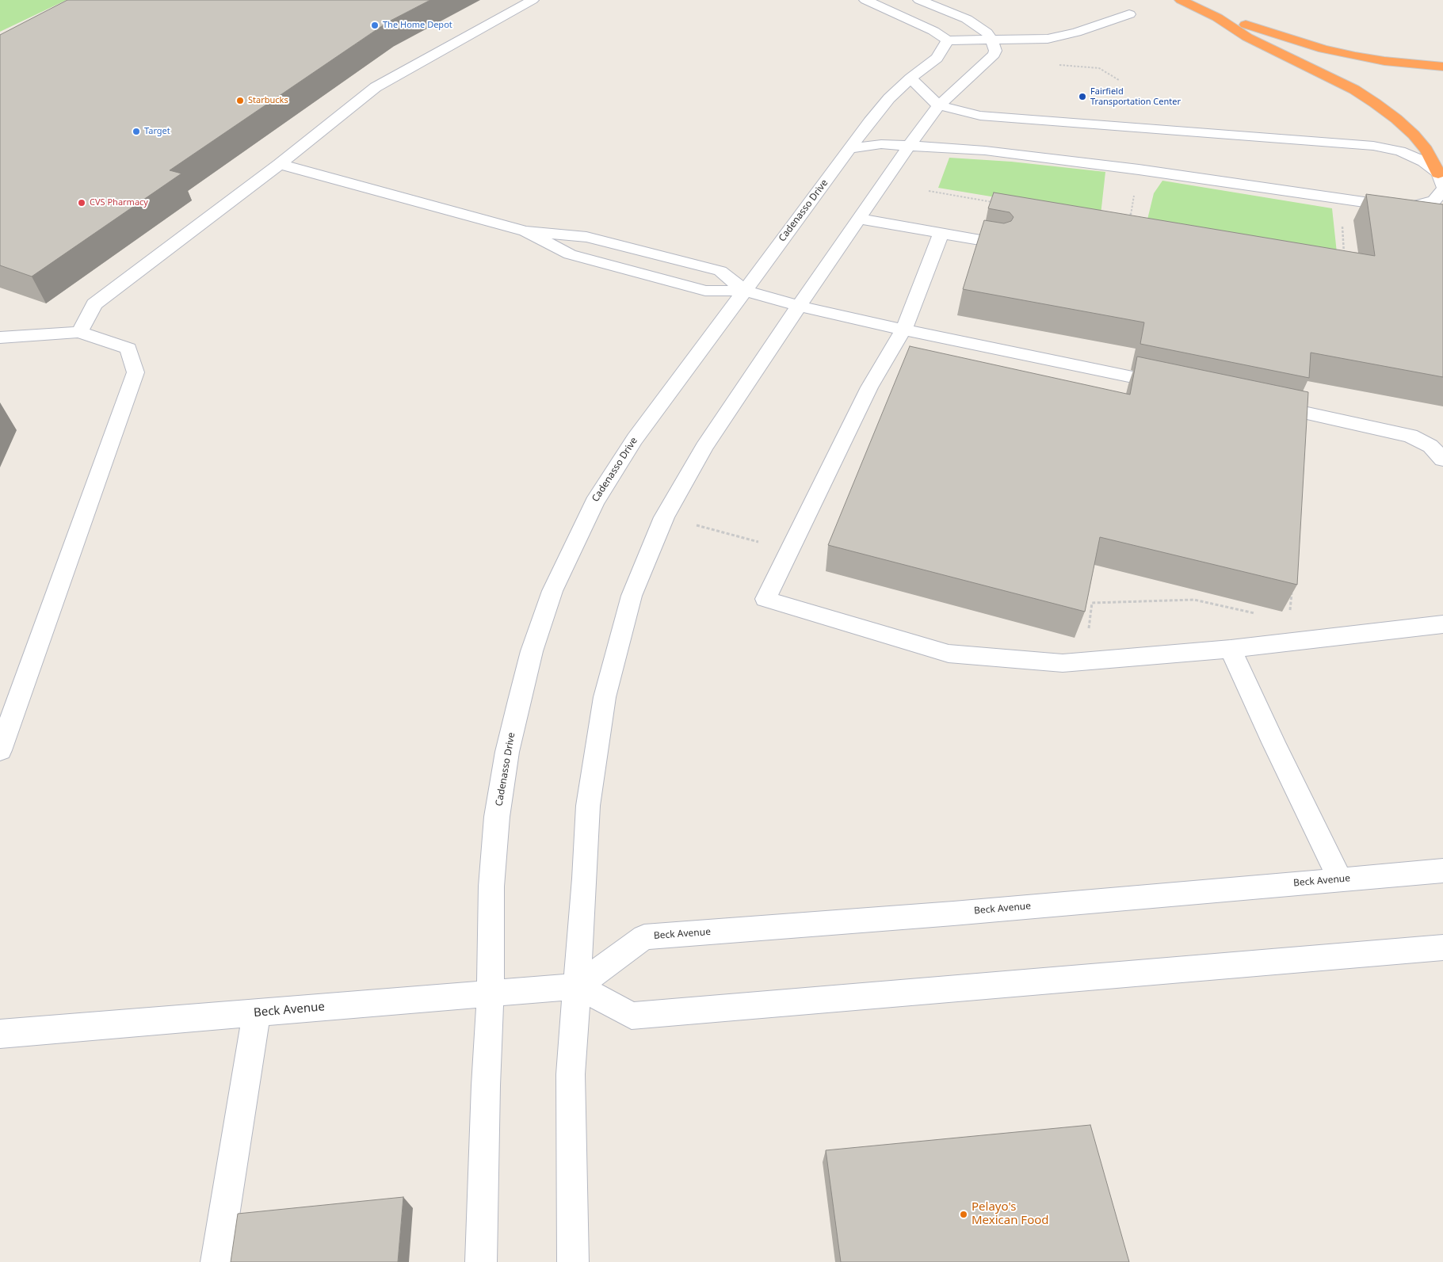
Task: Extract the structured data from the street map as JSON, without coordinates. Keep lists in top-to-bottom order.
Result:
{
  "streets": {
    "street": ["Cadenasso Drive", "Beck Avenue"]
  },
  "crossings": [
    ["Cadenasso Drive", "Beck Avenue"]
  ],
  "places": [
    "The Home Depot",
    "Fairfield Transportation Center",
    "Starbucks",
    "Target",
    "CVS Pharmacy",
    "Pelayo's Mexican Food"
  ]
}
